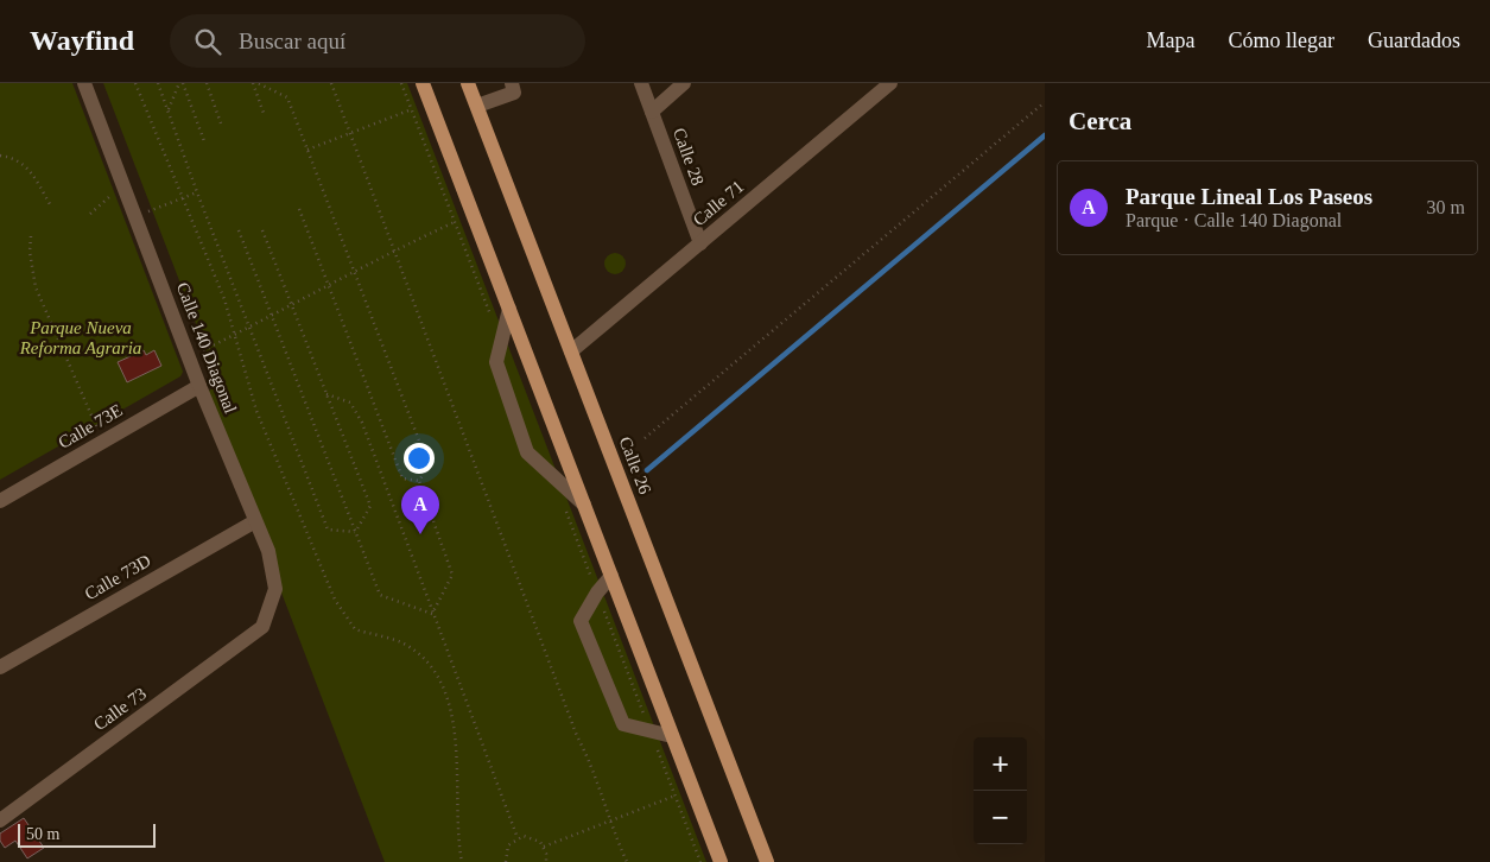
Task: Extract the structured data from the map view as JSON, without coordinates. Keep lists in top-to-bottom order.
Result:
{
  "streets": {
    "main road": ["Calle 26"],
    "street": [
      "Calle 28",
      "Calle 71",
      "Calle 140 Diagonal",
      "Calle 73E",
      "Calle 73D",
      "Calle 73"
    ]
  },
  "crossings": [
    ["Calle 28", "Calle 71"],
    ["Calle 71", "Calle 26"],
    ["Calle 140 Diagonal", "Calle 73E"],
    ["Calle 140 Diagonal", "Calle 73D"],
    ["Calle 140 Diagonal", "Calle 73"]
  ],
  "parks": ["Parque Nueva Reforma Agraria"],
  "scale_bar": "50 m",
  "page": {
    "header": "Wayfind",
    "search": "Buscar aquí",
    "nav": ["Mapa", "Cómo llegar", "Guardados"],
    "heading": "Cerca",
    "list": [
      {
        "mark": "A",
        "name": "Parque Lineal Los Paseos",
        "note": "Parque · Calle 140 Diagonal",
        "value": "30 m"
      }
    ],
    "pins": "A",
    "map_buttons": ["+", "−"],
    "scale": "50 m"
  }
}
